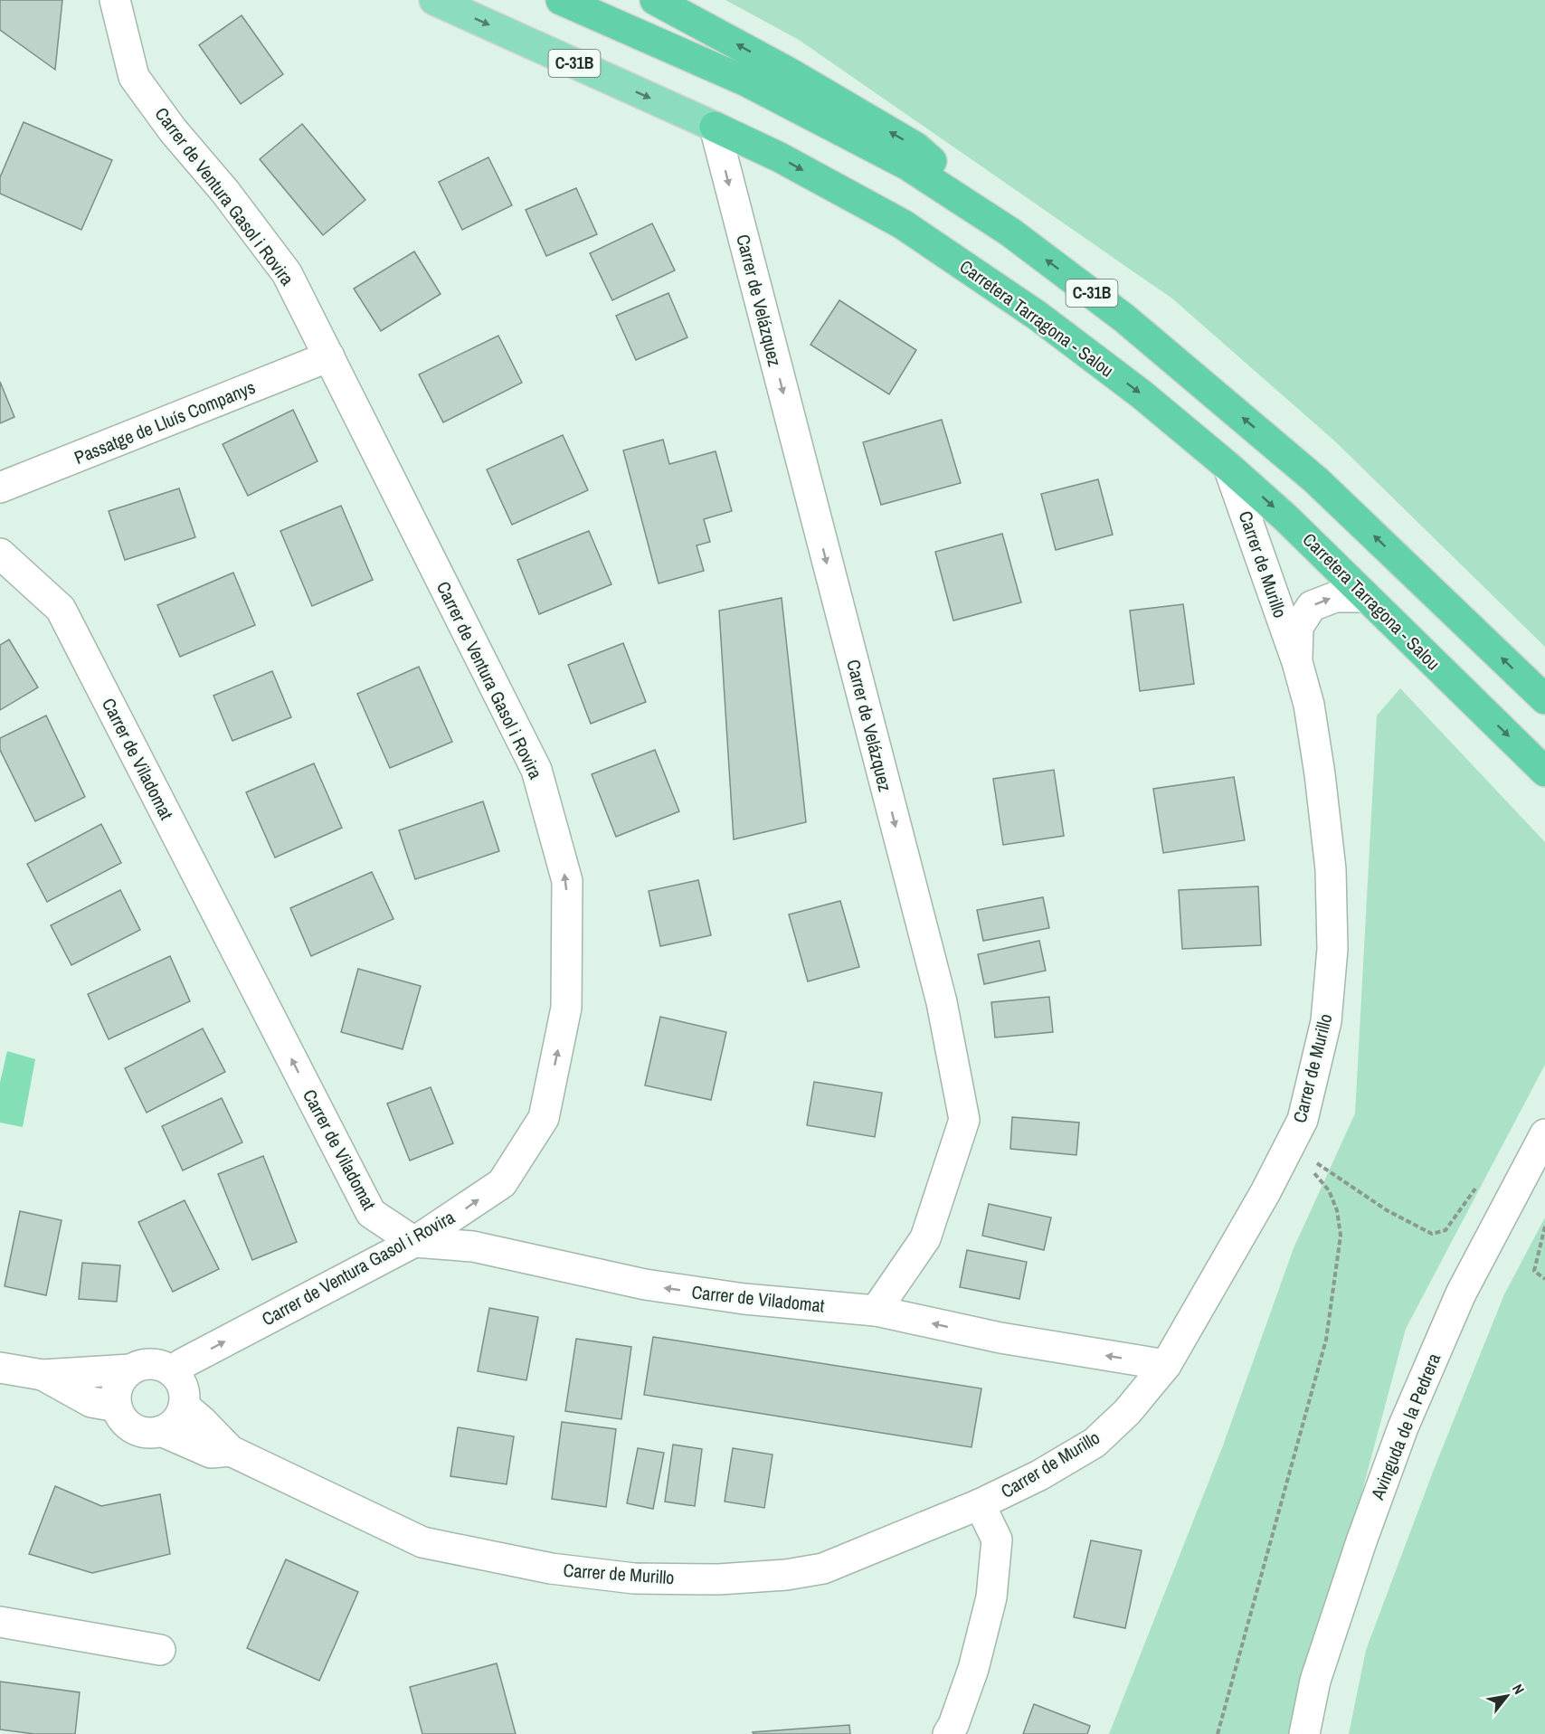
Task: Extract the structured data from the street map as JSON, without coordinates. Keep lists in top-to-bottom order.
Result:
{
  "streets": {
    "highway": ["C-31B", "Carretera Tarragona - Salou"],
    "street": [
      "Carrer de Ventura Gasol i Rovira",
      "Carrer de Velázquez",
      "Passatge de Lluís Companys",
      "Carrer de Murillo",
      "Carrer de Viladomat",
      "Avinguda de la Pedrera"
    ]
  },
  "crossings": [
    ["Carrer de Ventura Gasol i Rovira", "Passatge de Lluís Companys"],
    ["Carrer de Ventura Gasol i Rovira", "Carrer de Murillo"],
    ["Carrer de Ventura Gasol i Rovira", "Carrer de Viladomat"],
    ["Carrer de Velázquez", "Carretera Tarragona - Salou"],
    ["Carrer de Velázquez", "Carrer de Viladomat"],
    ["Carretera Tarragona - Salou", "Carrer de Murillo"],
    ["Carrer de Murillo", "Carrer de Viladomat"]
  ],
  "one_way": [
    "Carrer de Ventura Gasol i Rovira",
    "Carrer de Velázquez",
    "Carretera Tarragona - Salou",
    "Carrer de Viladomat"
  ],
  "north": "top right"
}
